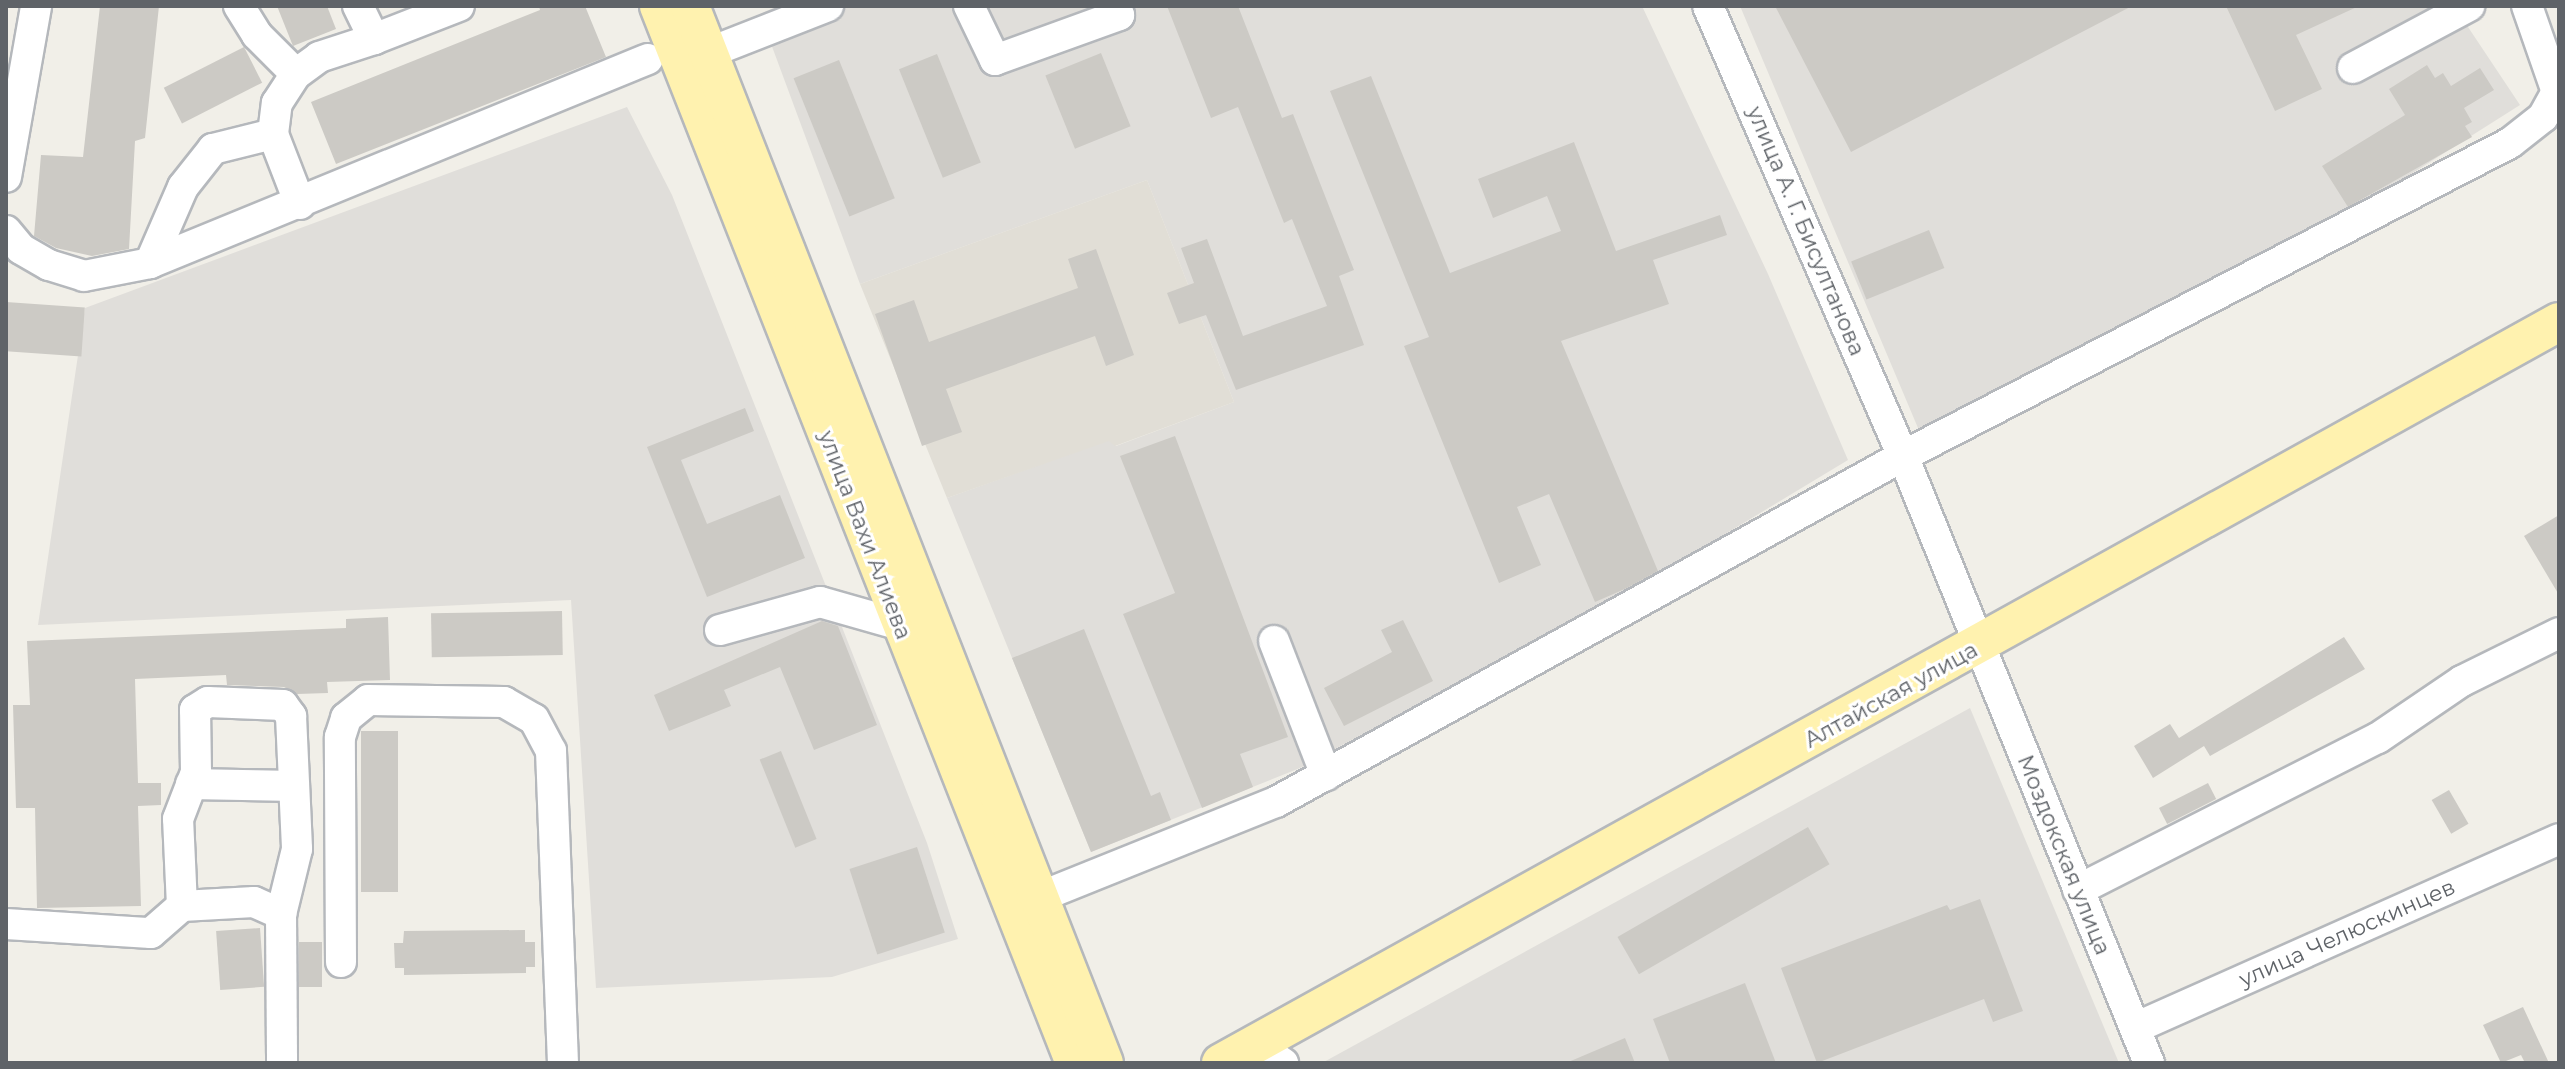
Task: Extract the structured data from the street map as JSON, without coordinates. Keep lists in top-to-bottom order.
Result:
{
  "streets": {
    "main road": ["улица Вахи Алиева", "Алтайская улица"],
    "street": ["улица А. Г. Бисултанова", "Моздокская улица", "улица Челюскинцев"]
  },
  "crossings": [
    ["улица А. Г. Бисултанова", "Алтайская улица"],
    ["улица А. Г. Бисултанова", "Моздокская улица"],
    ["Алтайская улица", "Моздокская улица"],
    ["Моздокская улица", "улица Челюскинцев"]
  ]
}
